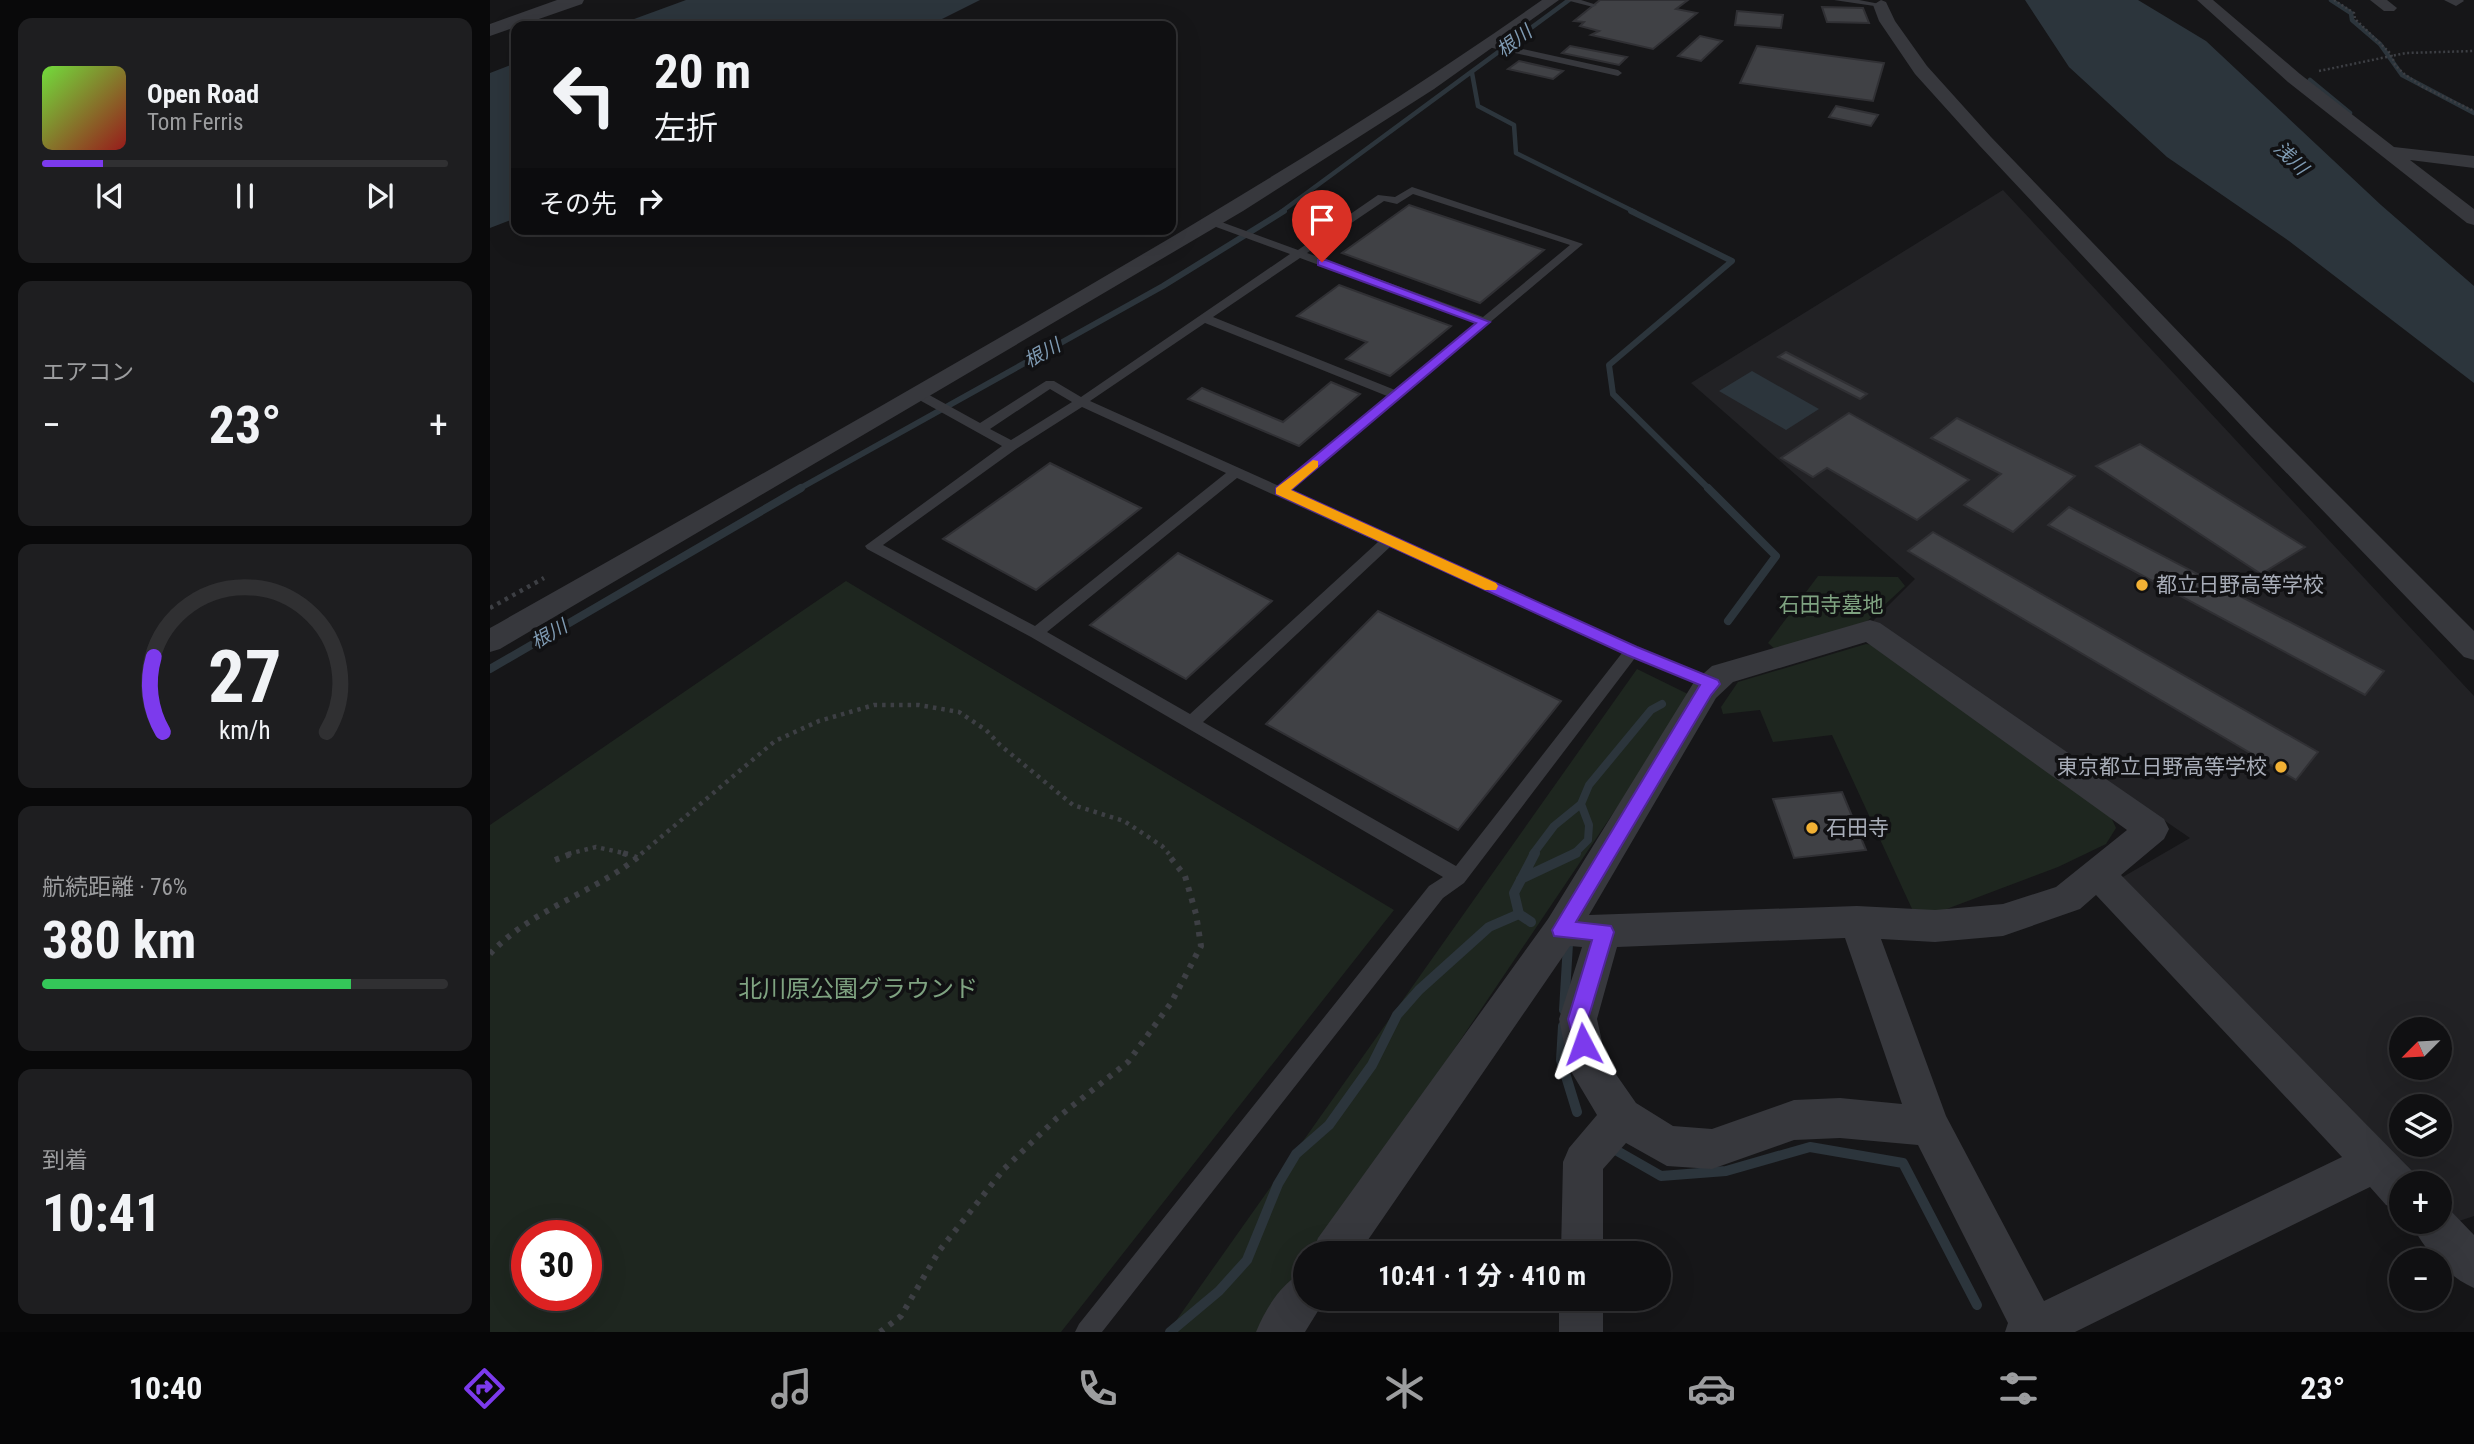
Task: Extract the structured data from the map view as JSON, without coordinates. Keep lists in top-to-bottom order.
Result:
{
  "water": ["根川", "浅川"],
  "parks": ["石田寺墓地", "北川原公園グラウンド"],
  "places": ["都立日野高等学校", "東京都立日野高等学校", "石田寺"],
  "north": "bottom left",
  "page": {
    "turn": ["20 m", "左折"],
    "song": ["Open Road", "Tom Ferris"],
    "then": "その先",
    "tile": [
      "エアコン",
      ["航続距離 · 76%", "380 km"],
      ["到着", "10:41"]
    ],
    "heat": ["−", "23°", "+"],
    "map_buttons": ["+", "−"],
    "limit": "30",
    "trip": "10:41 · 1 分 · 410 m",
    "tabs": ["10:40", "23°"],
    "gauge": ["27", "km/h"]
  }
}
